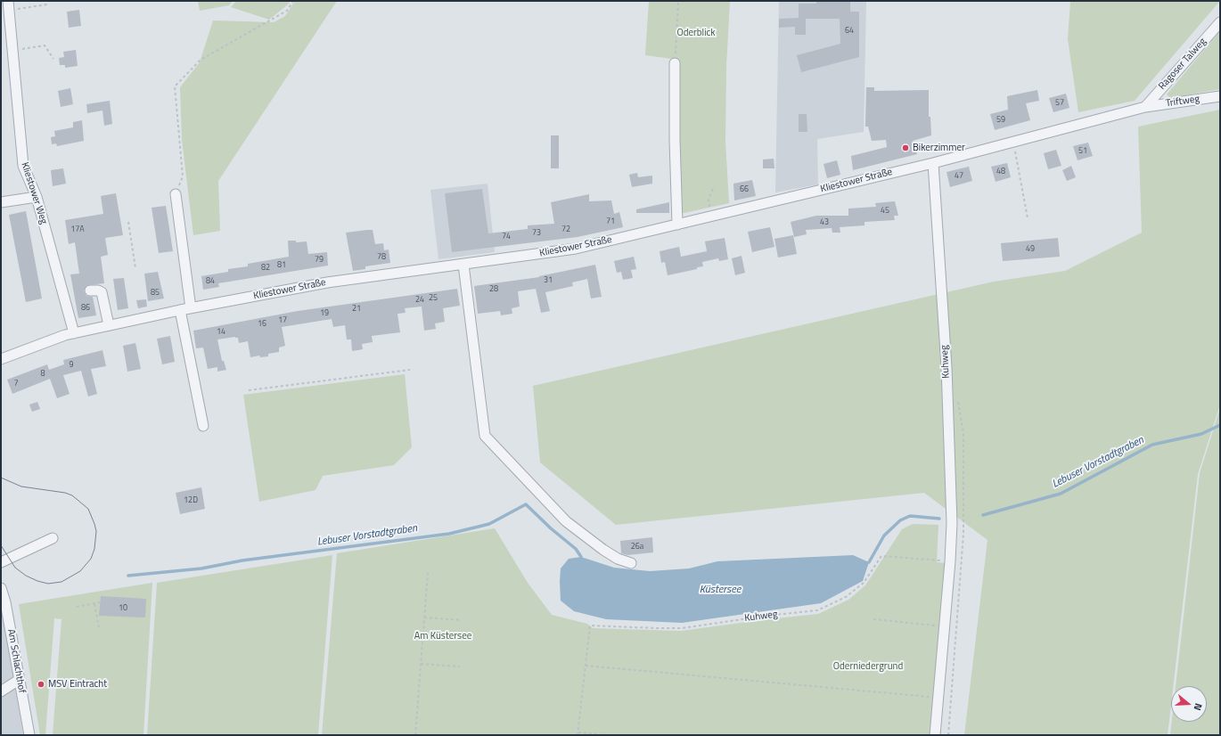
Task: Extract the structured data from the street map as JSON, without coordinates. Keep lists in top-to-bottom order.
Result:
{
  "streets": {
    "street": [
      "Ragoser Talweg",
      "Triftweg",
      "Kliestower Straße",
      "Kliestower Weg",
      "Kuhweg",
      "Am Schlachthof"
    ]
  },
  "crossings": [
    ["Ragoser Talweg", "Triftweg"],
    ["Ragoser Talweg", "Kliestower Straße"],
    ["Triftweg", "Kliestower Straße"],
    ["Kliestower Straße", "Kliestower Weg"],
    ["Kliestower Straße", "Kuhweg"]
  ],
  "water": ["Lebuser Vorstadtgraben", "Küstersee"],
  "parks": ["Oderblick", "Am Küstersee", "Oderniedergrund"],
  "places": ["Bikerzimmer", "MSV Eintracht"],
  "house_numbers": [
    "64",
    "57",
    "59",
    "51",
    "48",
    "47",
    "66",
    "45",
    "71",
    "43",
    "17A",
    "72",
    "73",
    "74",
    "49",
    "78",
    "79",
    "81",
    "82",
    "31",
    "84",
    "28",
    "85",
    "25",
    "24",
    "86",
    "21",
    "19",
    "17",
    "16",
    "14",
    "9",
    "8",
    "7",
    "12D",
    "26a",
    "10"
  ],
  "north": "right"
}
